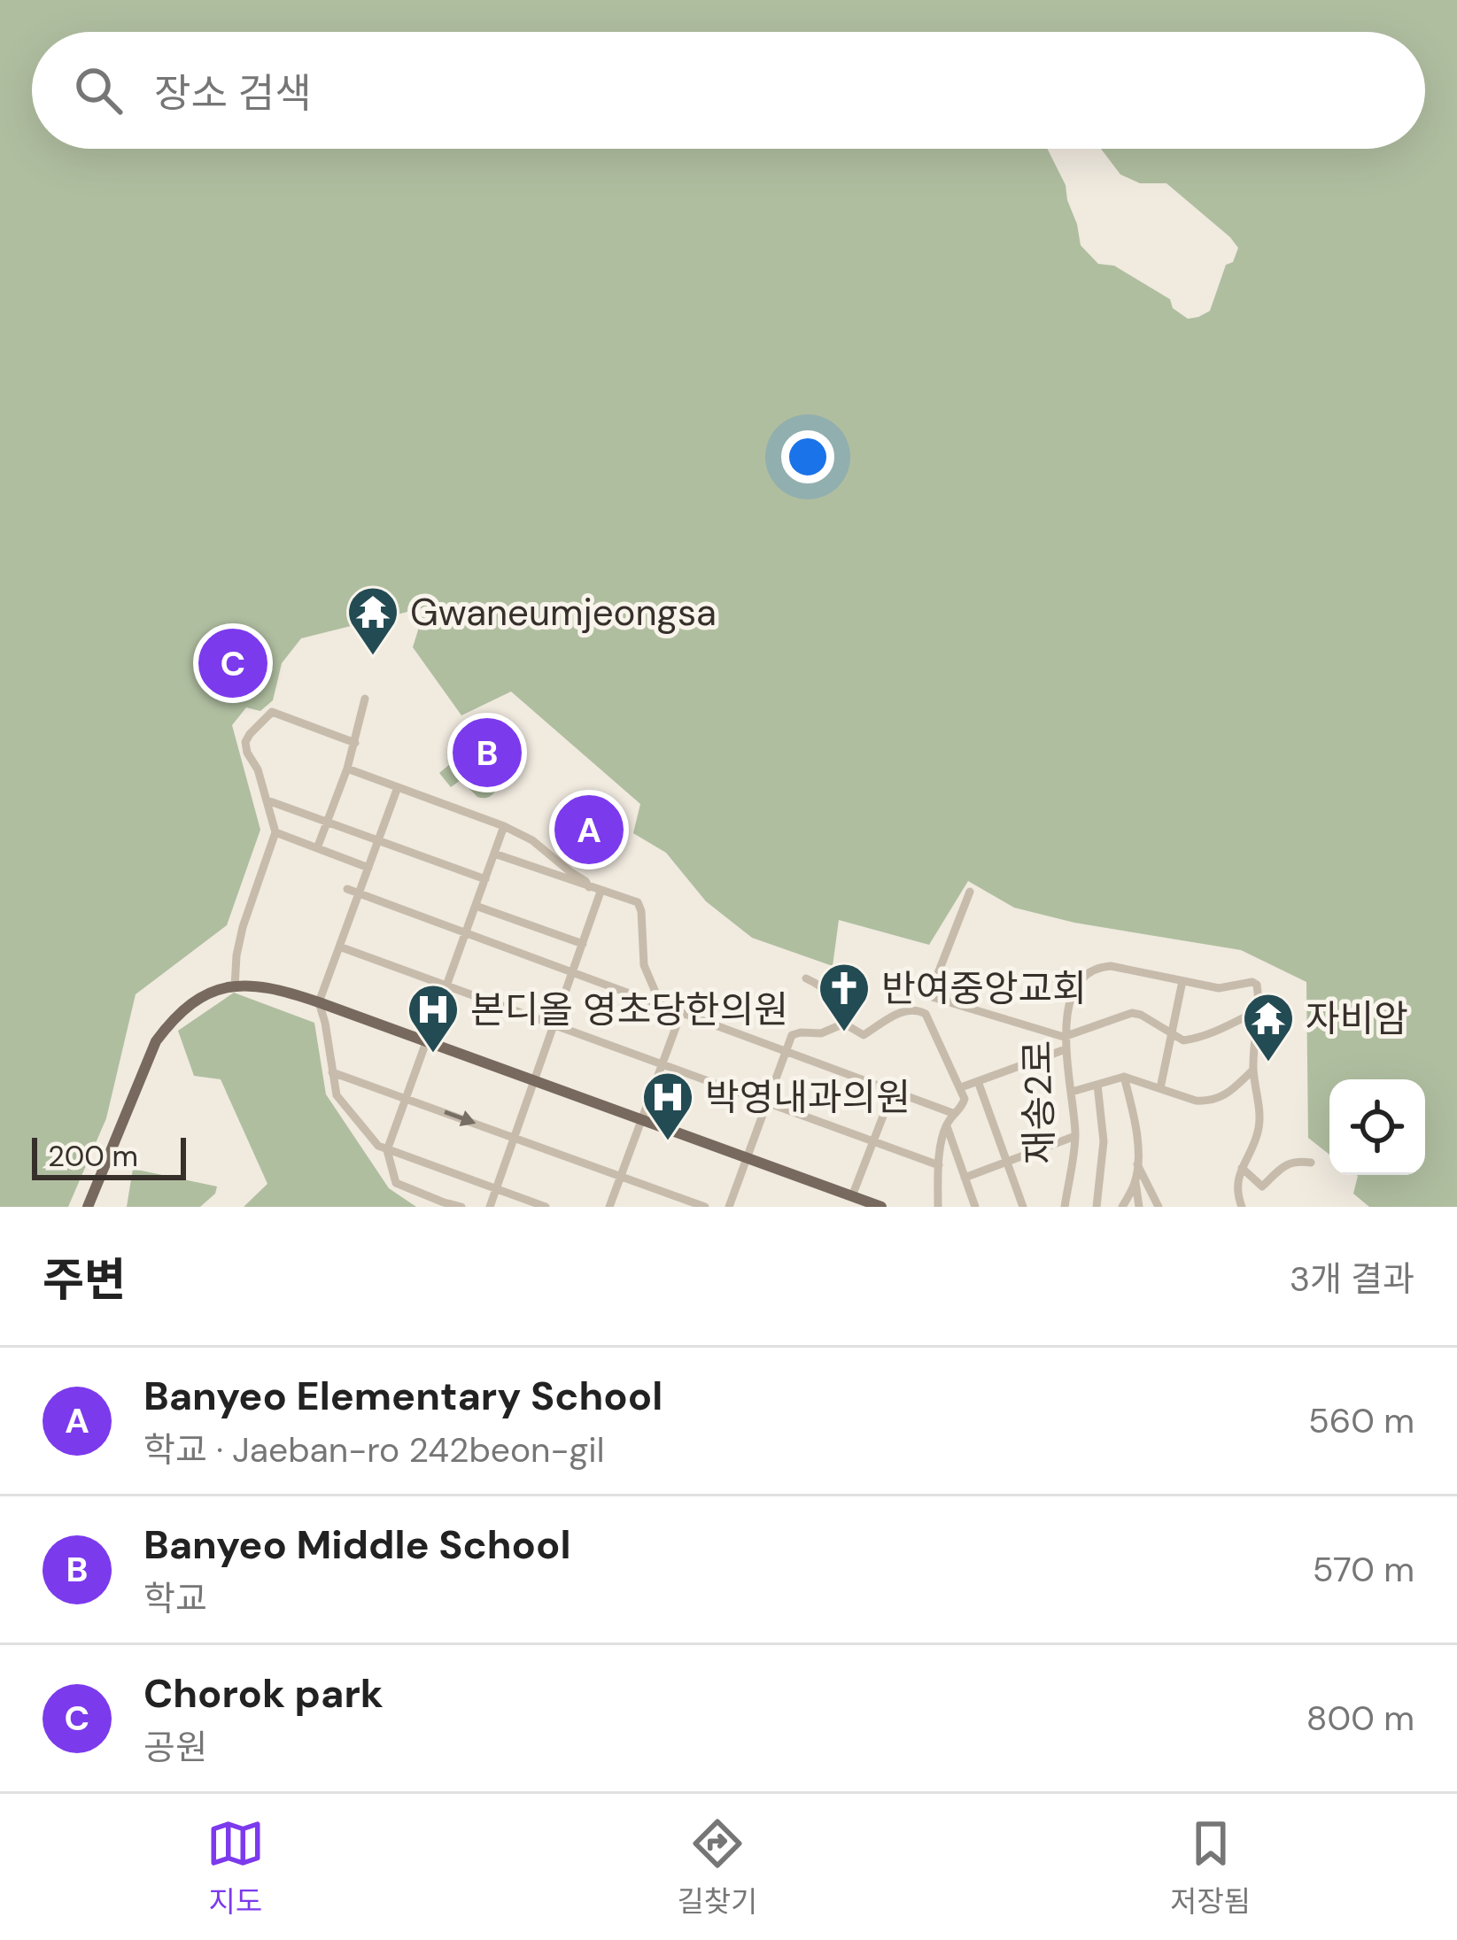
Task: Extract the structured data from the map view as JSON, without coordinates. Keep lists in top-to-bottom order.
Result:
{
  "streets": {
    "street": ["재송2로"]
  },
  "places": {
    "temple": ["Gwaneumjeongsa", "자비암"],
    "church": ["반여중앙교회"],
    "hospital": ["본디올 영초당한의원", "박영내과의원"]
  },
  "scale_bar": "200 m",
  "page": {
    "search": "장소 검색",
    "pins": ["C", "B", "A"],
    "scale": "200 m",
    "heading": ["주변", "3개 결과"],
    "list": [
      {
        "mark": "A",
        "name": "Banyeo Elementary School",
        "note": "학교 · Jaeban-ro 242beon-gil",
        "value": "560 m"
      },
      {
        "mark": "B",
        "name": "Banyeo Middle School",
        "note": "학교",
        "value": "570 m"
      },
      {
        "mark": "C",
        "name": "Chorok park",
        "note": "공원",
        "value": "800 m"
      }
    ],
    "nav": ["지도", "길찾기", "저장됨"]
  }
}
